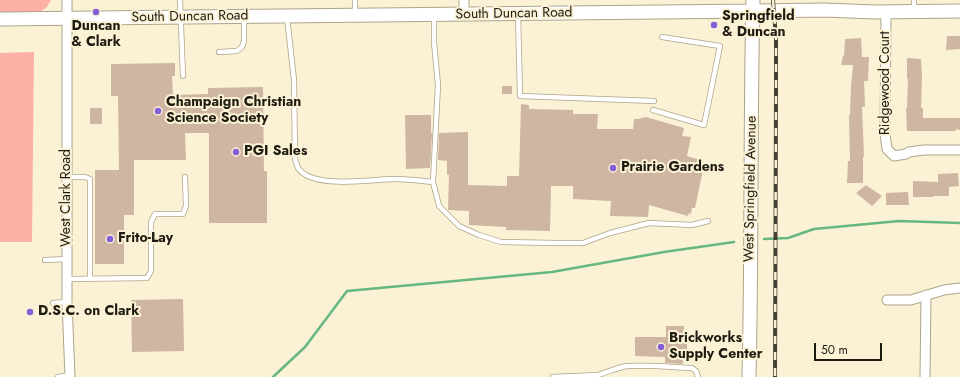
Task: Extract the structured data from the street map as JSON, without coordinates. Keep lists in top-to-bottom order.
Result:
{
  "streets": {
    "main road": ["South Duncan Road", "West Springfield Avenue"],
    "street": ["Ridgewood Court", "West Clark Road"]
  },
  "crossings": [
    ["South Duncan Road", "Ridgewood Court"],
    ["South Duncan Road", "West Springfield Avenue"],
    ["South Duncan Road", "West Clark Road"]
  ],
  "places": [
    "Duncan & Clark",
    "Springfield & Duncan",
    "Champaign Christian Science Society",
    "PGI Sales",
    "Prairie Gardens",
    "Frito-Lay",
    "D.S.C. on Clark",
    "Brickworks Supply Center"
  ],
  "scale_bar": "50 m"
}
